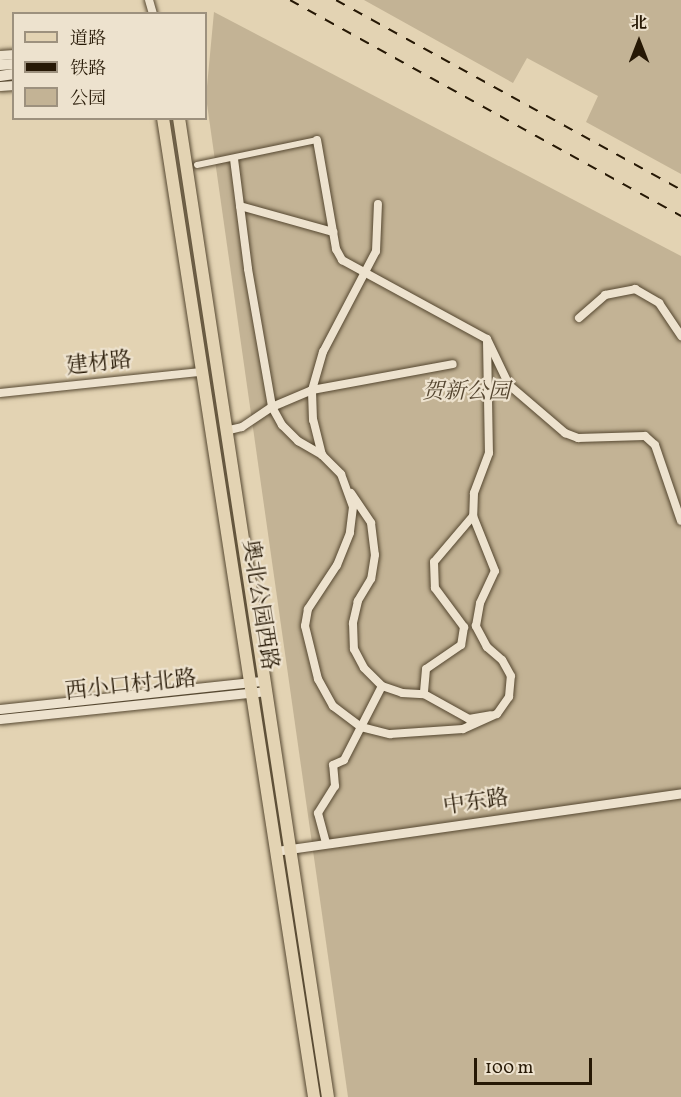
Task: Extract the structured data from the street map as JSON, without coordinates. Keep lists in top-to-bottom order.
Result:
{
  "streets": {
    "main road": ["奥北公园西路"],
    "street": ["建材路", "西小口村北路", "中东路"]
  },
  "crossings": [
    ["建材路", "奥北公园西路"],
    ["奥北公园西路", "西小口村北路"],
    ["奥北公园西路", "中东路"]
  ],
  "parks": ["贺新公园"],
  "legend": ["道路", "铁路", "公园"],
  "scale_bar": "100 m",
  "north": "top"
}
